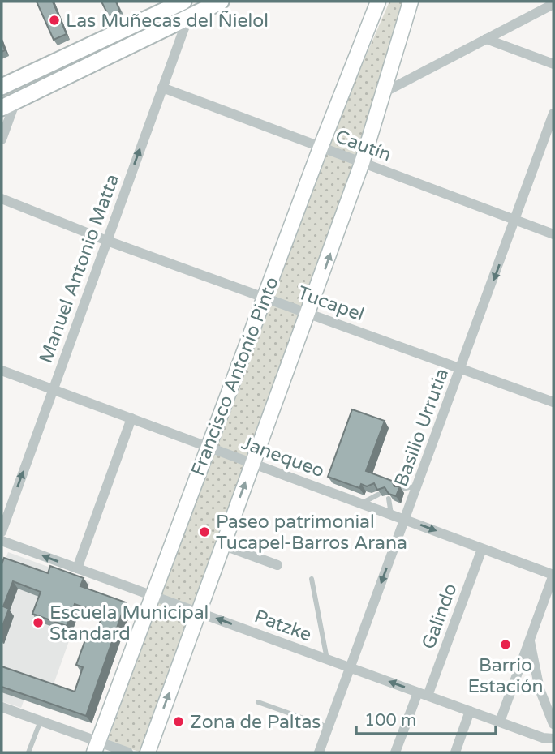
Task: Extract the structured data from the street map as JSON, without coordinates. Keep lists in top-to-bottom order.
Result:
{
  "streets": {
    "main road": ["Francisco Antonio Pinto"],
    "street": [
      "Cautín",
      "Manuel Antonio Matta",
      "Tucapel",
      "Basilio Urrutia",
      "Janequeo",
      "Galindo",
      "Patzke"
    ]
  },
  "crossings": [
    ["Cautín", "Manuel Antonio Matta"],
    ["Cautín", "Francisco Antonio Pinto"],
    ["Cautín", "Basilio Urrutia"],
    ["Manuel Antonio Matta", "Tucapel"],
    ["Manuel Antonio Matta", "Janequeo"],
    ["Tucapel", "Francisco Antonio Pinto"],
    ["Tucapel", "Basilio Urrutia"],
    ["Francisco Antonio Pinto", "Janequeo"],
    ["Francisco Antonio Pinto", "Patzke"],
    ["Basilio Urrutia", "Janequeo"],
    ["Basilio Urrutia", "Patzke"],
    ["Janequeo", "Galindo"],
    ["Galindo", "Patzke"]
  ],
  "one_way": ["Basilio Urrutia", "Patzke"],
  "places": [
    "Las Muñecas del Ñielol",
    "Paseo patrimonial Tucapel-Barros Arana",
    "Escuela Municipal Standard",
    "Barrio Estación",
    "Zona de Paltas"
  ],
  "scale_bar": "100 m"
}
